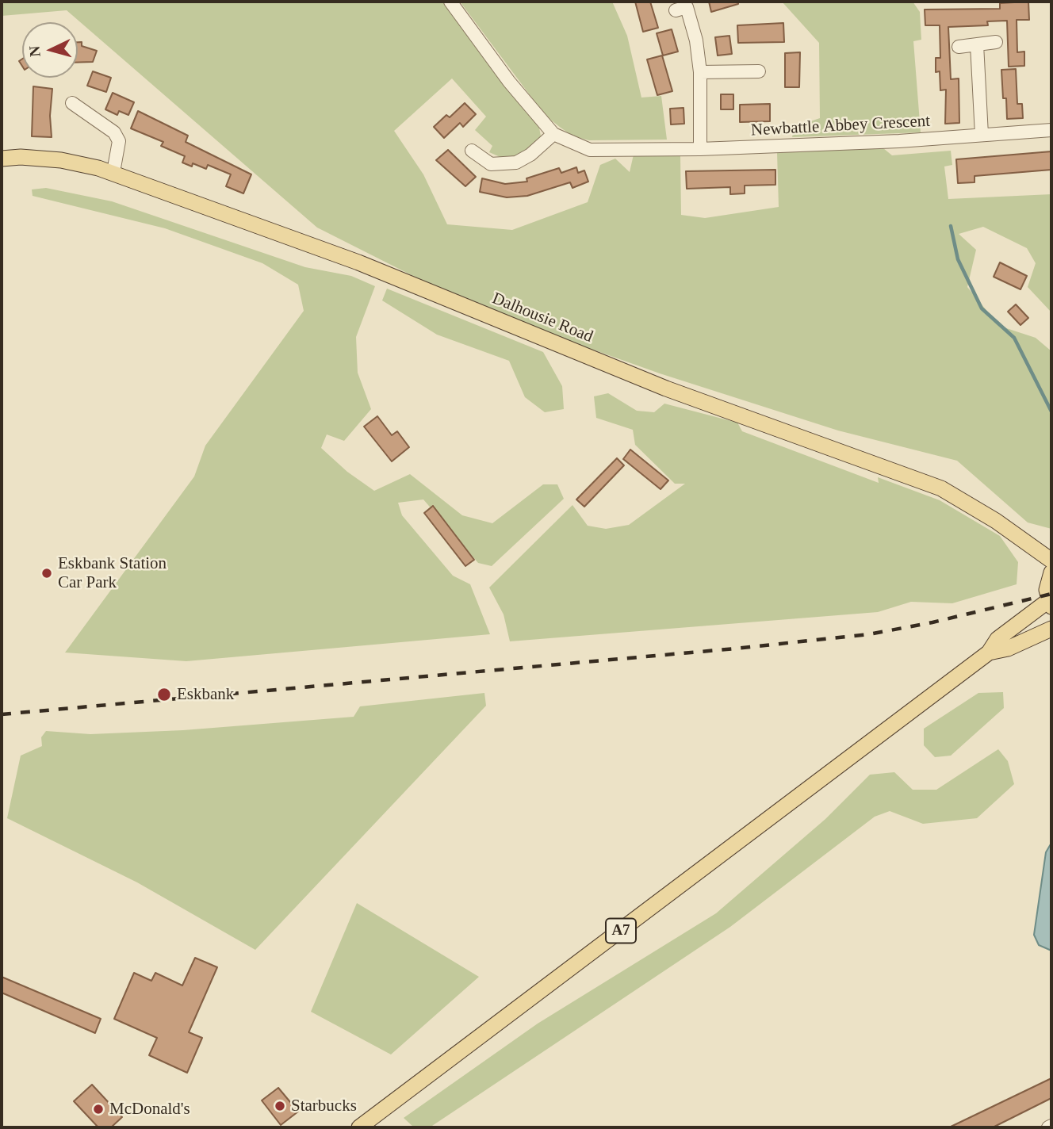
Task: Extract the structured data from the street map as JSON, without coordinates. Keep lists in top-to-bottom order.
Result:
{
  "streets": {
    "main road": ["Dalhousie Road", "A7"],
    "street": ["Newbattle Abbey Crescent"]
  },
  "places": [
    "Eskbank Station Car Park",
    "Eskbank",
    "Starbucks",
    "McDonald's"
  ],
  "north": "left"
}
